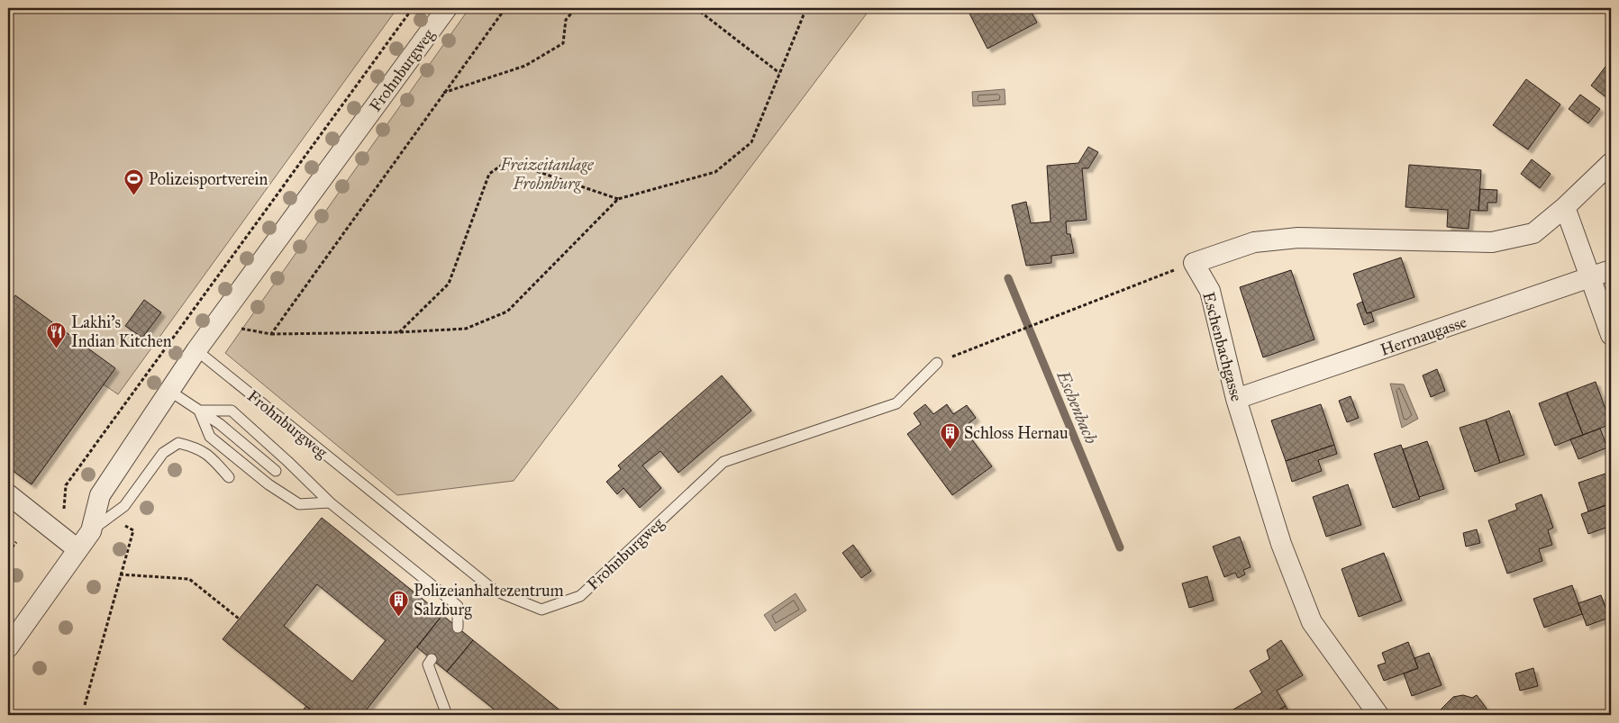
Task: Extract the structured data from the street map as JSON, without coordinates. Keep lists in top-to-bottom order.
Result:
{
  "streets": {
    "street": ["Frohnburgweg", "Herrnaugasse", "Eschenbachgasse"]
  },
  "crossings": [
    ["Herrnaugasse", "Eschenbachgasse"]
  ],
  "water": ["Eschenbach"],
  "parks": ["Freizeitanlage Frohnburg"],
  "places": {
    "sports": ["Polizeisportverein"],
    "restaurant": ["Lakhi's Indian Kitchen"],
    "building": ["Schloss Hernau", "Polizeianhaltezentrum Salzburg"]
  }
}
